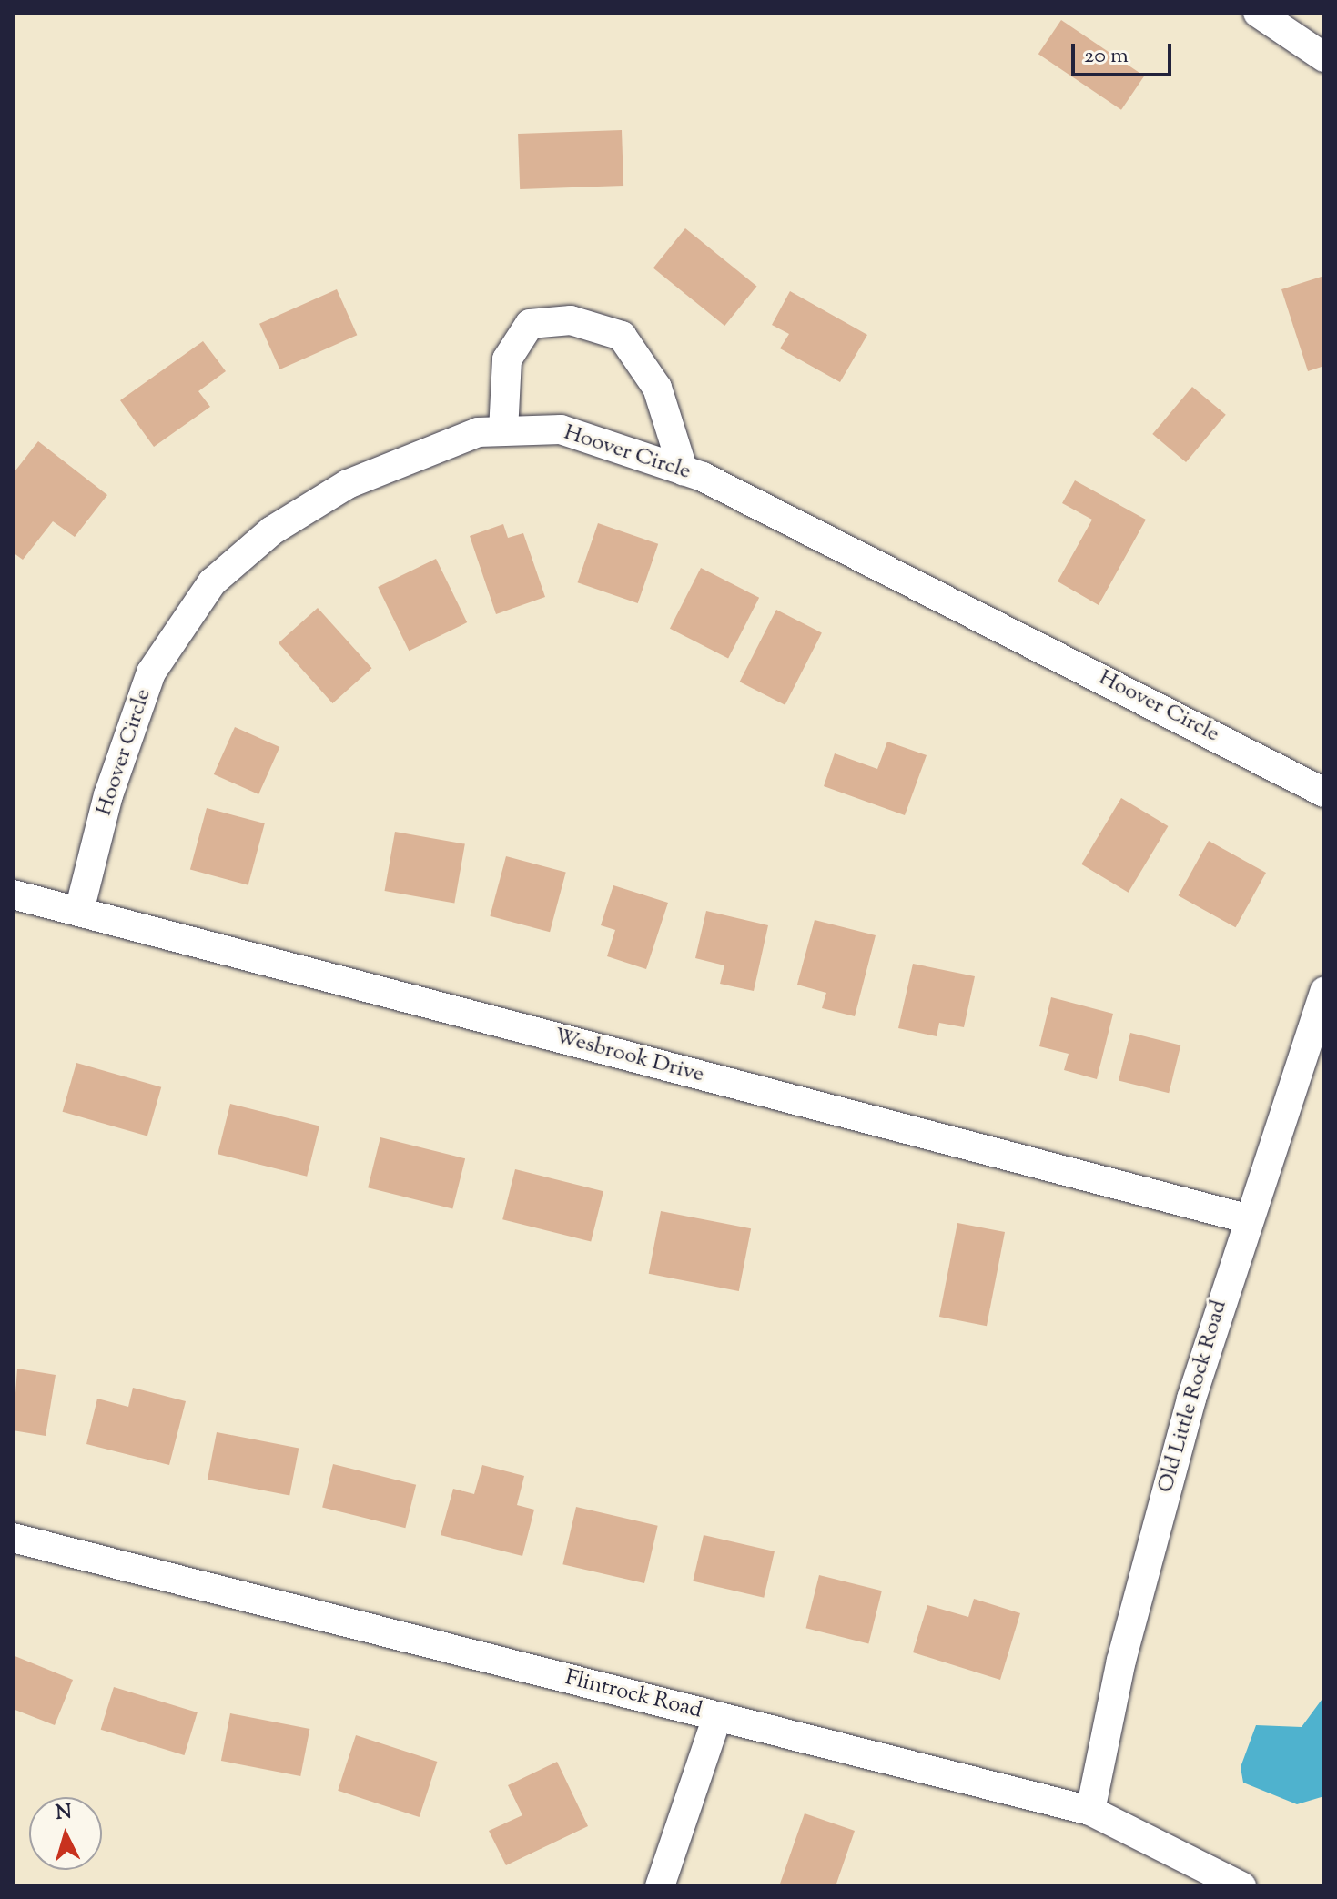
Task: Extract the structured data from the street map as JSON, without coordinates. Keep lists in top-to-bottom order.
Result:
{
  "streets": {
    "street": [
      "Hoover Circle",
      "Wesbrook Drive",
      "Old Little Rock Road",
      "Flintrock Road"
    ]
  },
  "crossings": [
    ["Hoover Circle", "Wesbrook Drive"],
    ["Wesbrook Drive", "Old Little Rock Road"],
    ["Old Little Rock Road", "Flintrock Road"]
  ],
  "scale_bar": "20 m",
  "north": "top"
}
